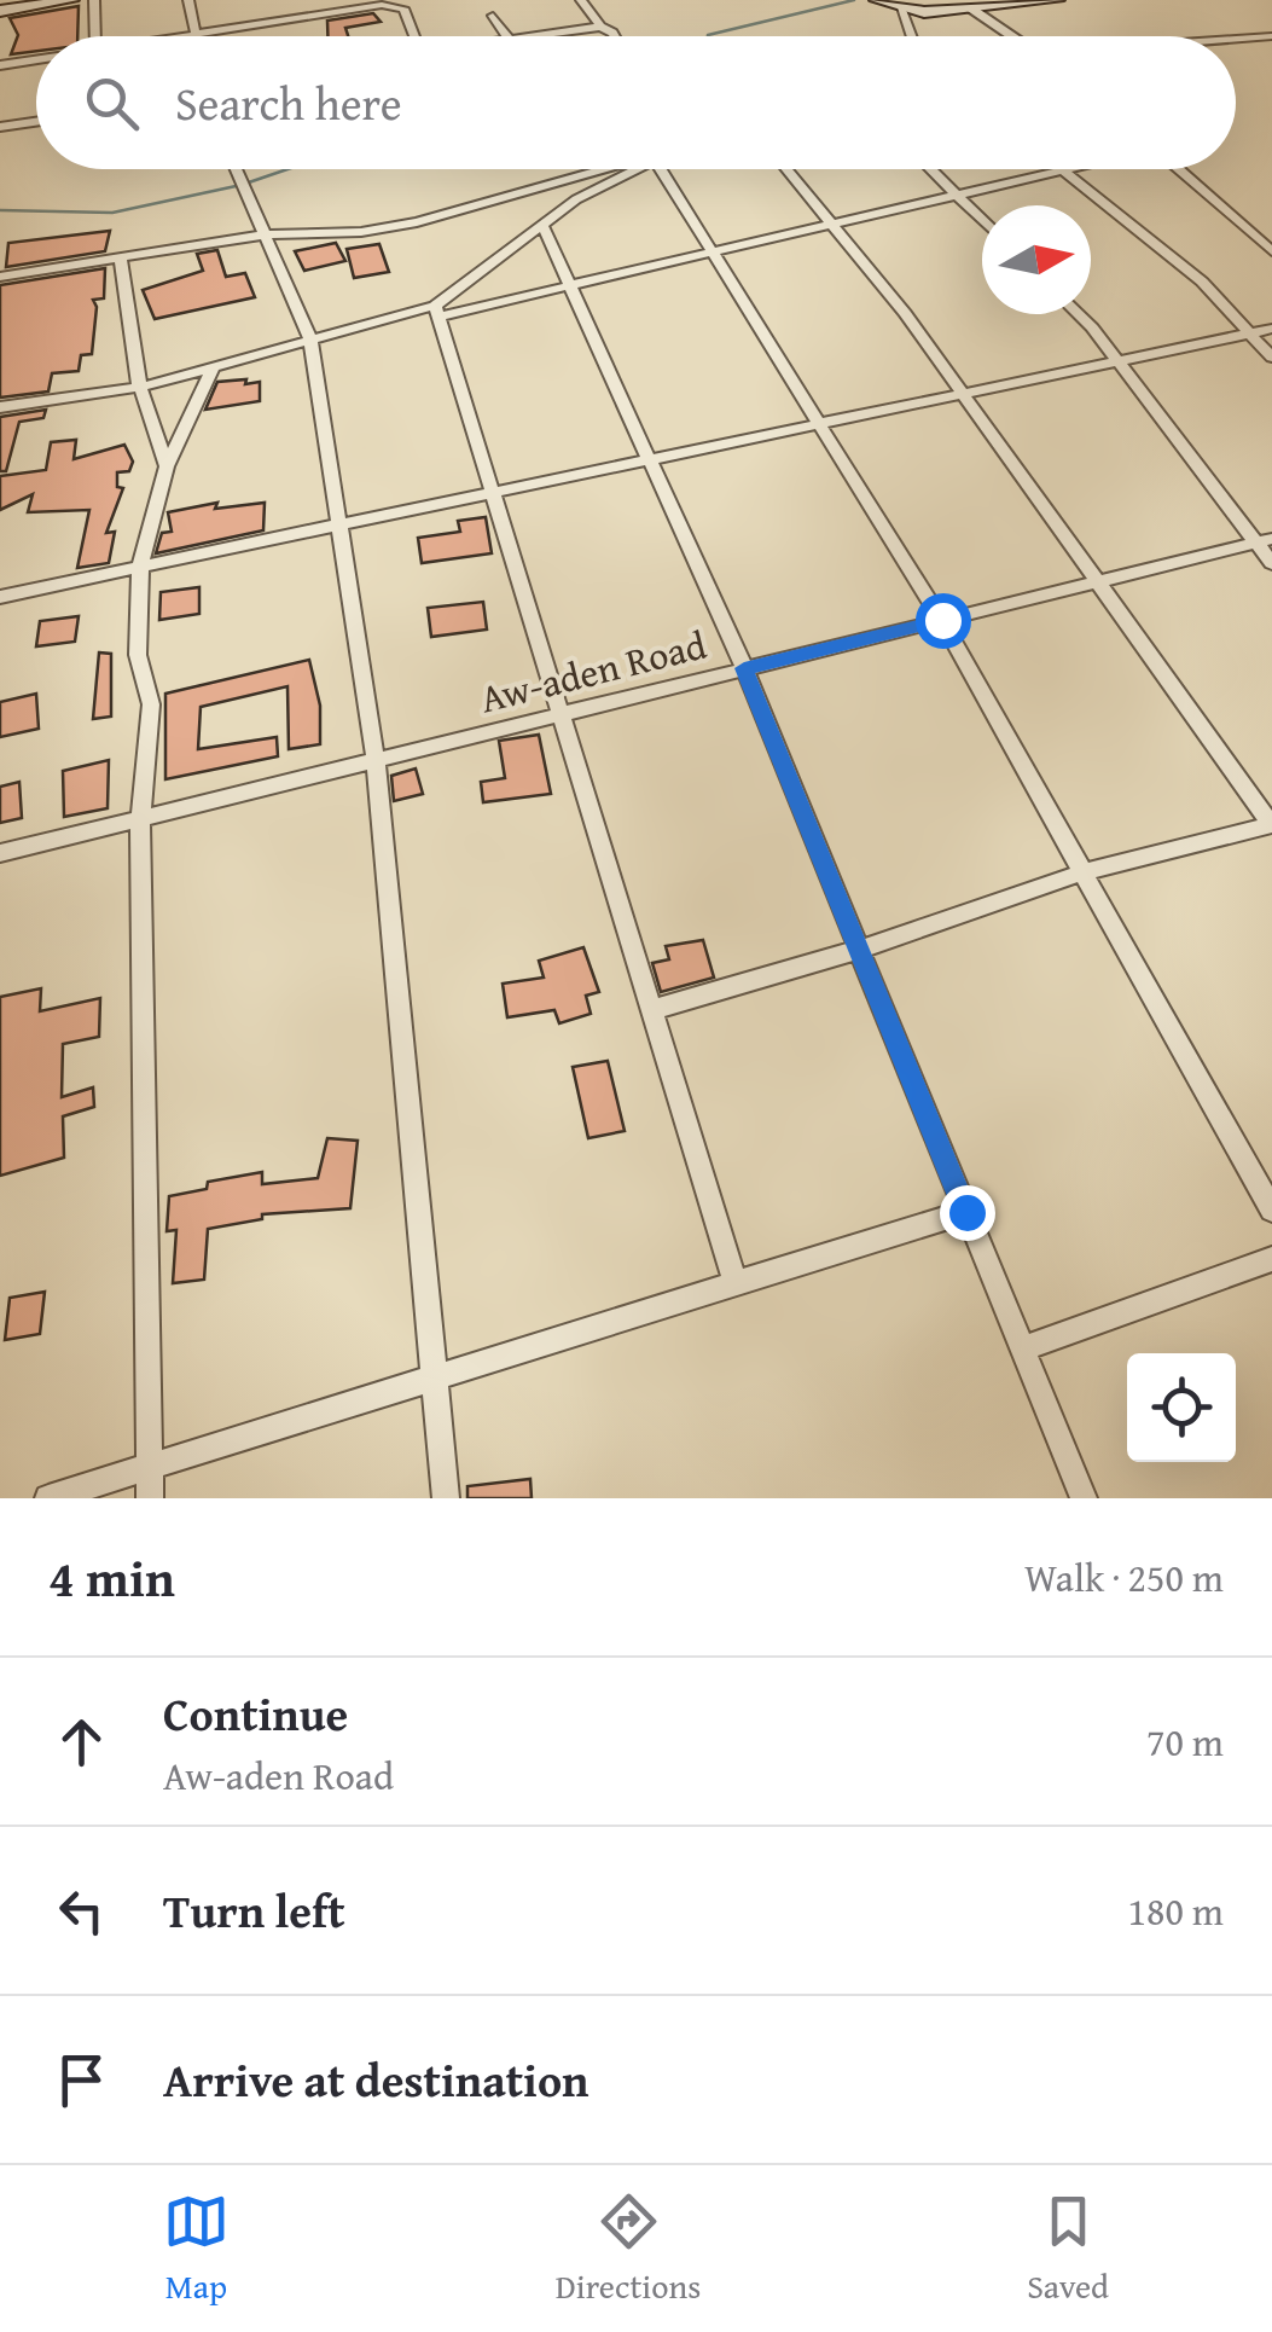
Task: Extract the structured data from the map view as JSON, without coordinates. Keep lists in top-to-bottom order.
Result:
{
  "streets": {
    "street": ["Aw-aden Road"]
  },
  "north": "right",
  "page": {
    "search": "Search here",
    "heading": ["4 min", "Walk · 250 m"],
    "list": [
      ["Continue", "Aw-aden Road", "70 m"],
      ["Turn left", "180 m"],
      "Arrive at destination"
    ],
    "nav": ["Map", "Directions", "Saved"]
  }
}
